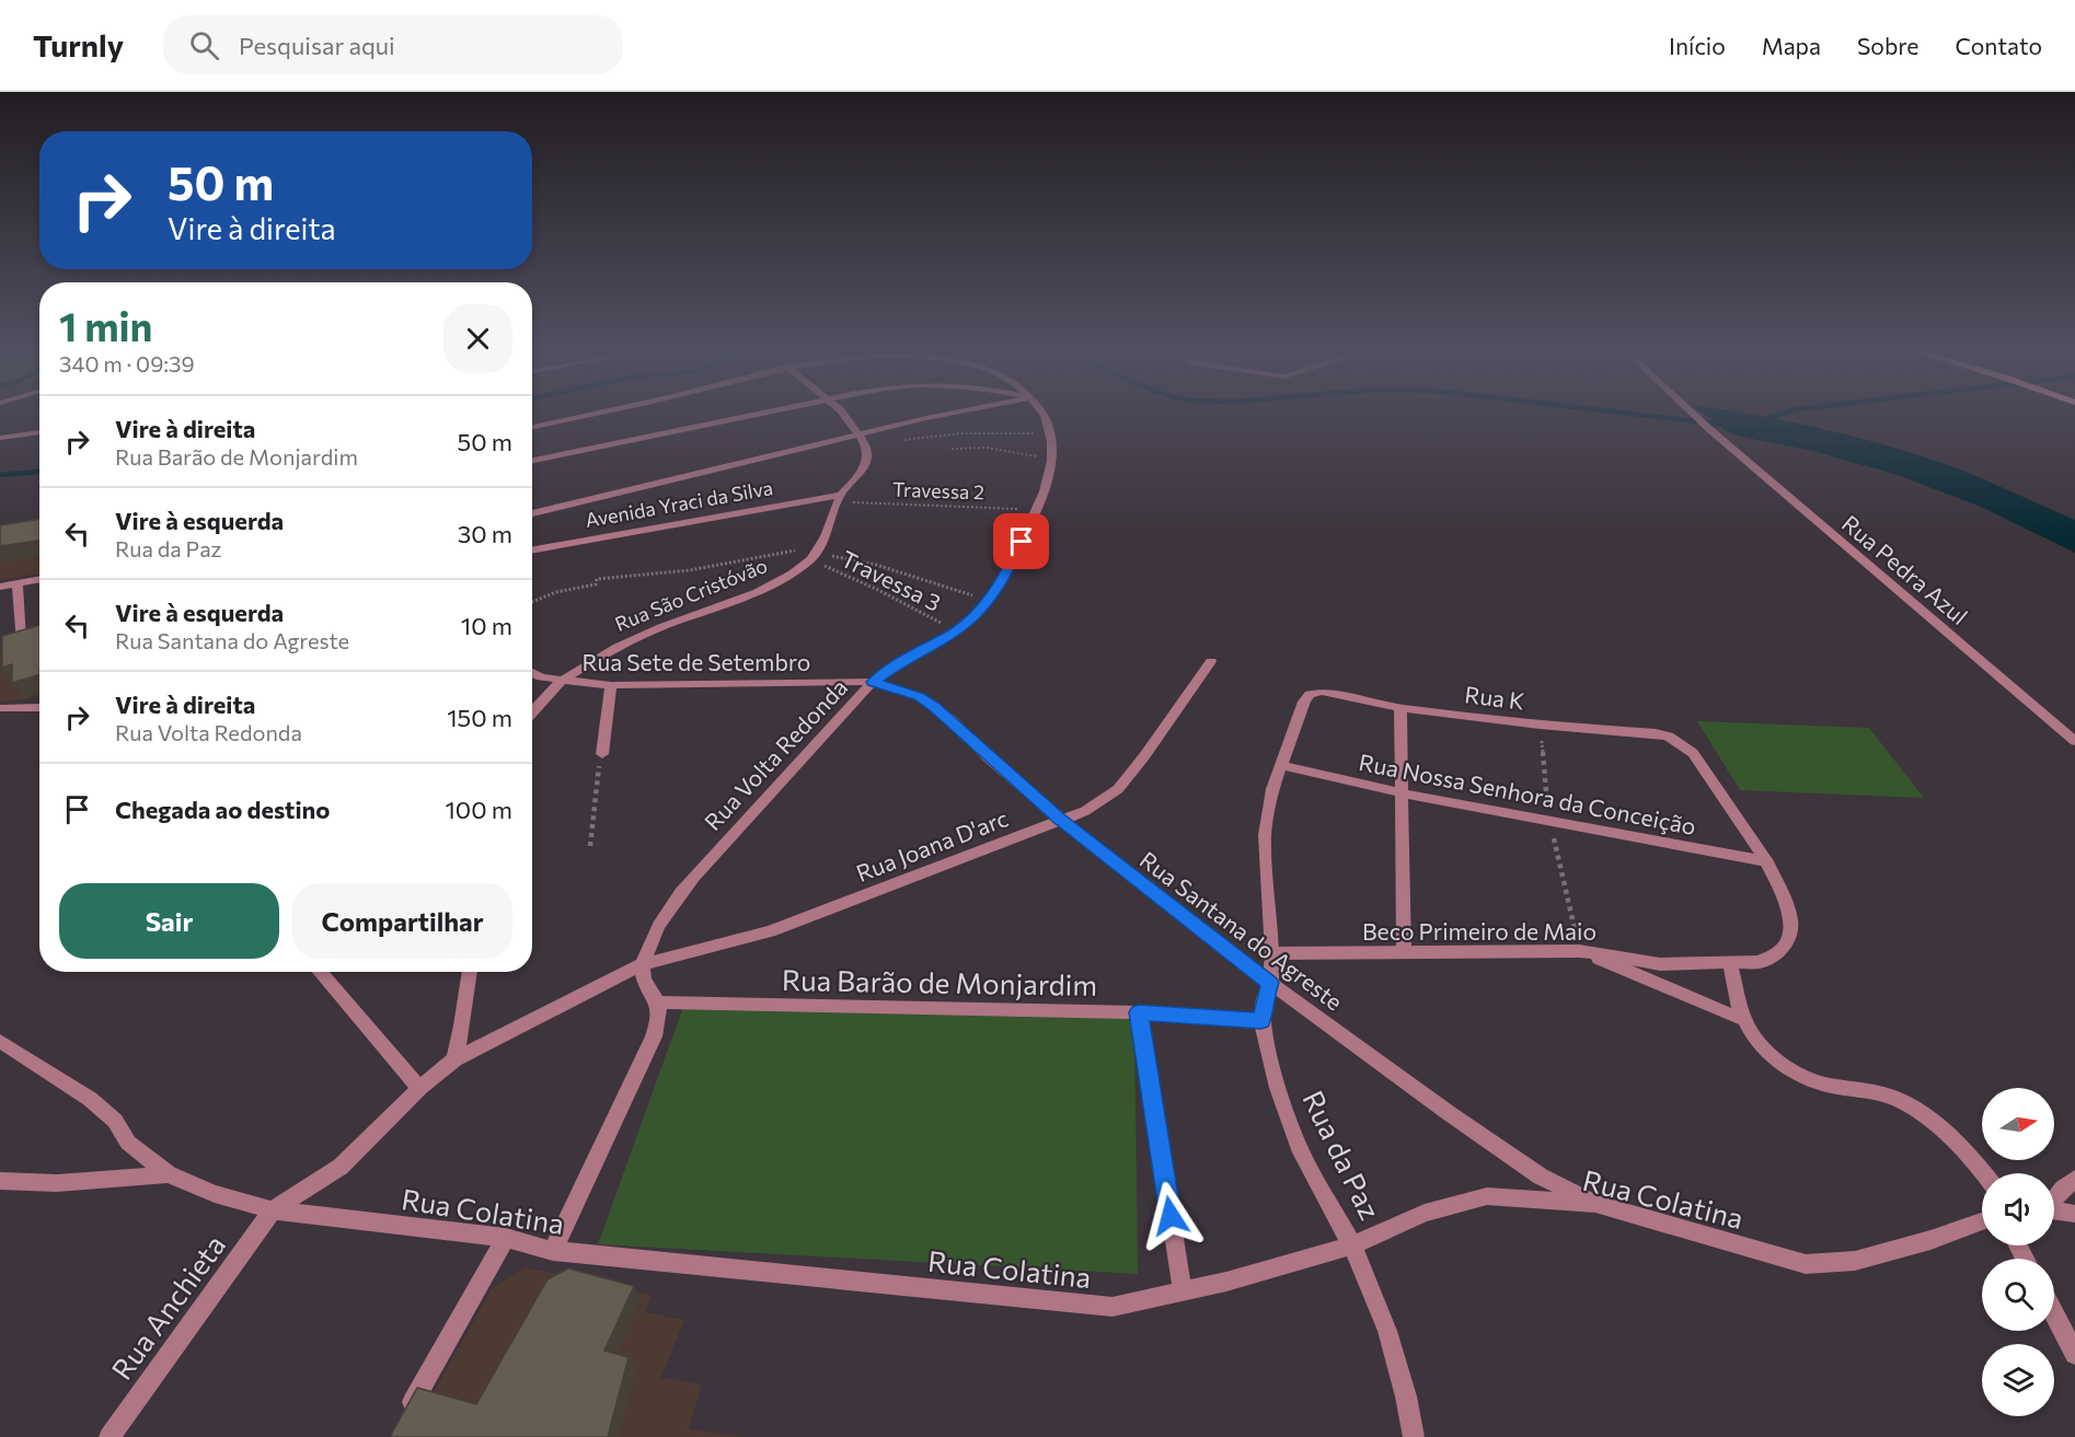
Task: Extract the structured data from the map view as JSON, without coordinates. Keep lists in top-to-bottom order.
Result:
{
  "streets": {
    "street": [
      "Avenida Yraci da Silva",
      "Rua Pedra Azul",
      "Rua São Cristóvão",
      "Rua Sete de Setembro",
      "Rua K",
      "Rua Volta Redonda",
      "Rua Nossa Senhora da Conceição",
      "Rua Joana D'arc",
      "Rua Santana do Agreste",
      "Beco Primeiro de Maio",
      "Rua Barão de Monjardim",
      "Rua da Paz",
      "Rua Colatina",
      "Rua Anchieta"
    ],
    "path": ["Travessa 2", "Travessa 3"]
  },
  "crossings": [
    ["Travessa 2", "Avenida Yraci da Silva"],
    ["Travessa 2", "Rua Volta Redonda"],
    ["Travessa 3", "Rua São Cristóvão"],
    ["Travessa 3", "Rua Volta Redonda"],
    ["Rua São Cristóvão", "Rua Sete de Setembro"],
    ["Rua Sete de Setembro", "Rua Volta Redonda"],
    ["Rua Sete de Setembro", "Rua Santana do Agreste"],
    ["Rua K", "Rua Nossa Senhora da Conceição"],
    ["Rua K", "Beco Primeiro de Maio"],
    ["Rua K", "Rua da Paz"],
    ["Rua Volta Redonda", "Rua Joana D'arc"],
    ["Rua Volta Redonda", "Rua Santana do Agreste"],
    ["Rua Nossa Senhora da Conceição", "Beco Primeiro de Maio"],
    ["Rua Nossa Senhora da Conceição", "Rua da Paz"],
    ["Rua Joana D'arc", "Rua Santana do Agreste"],
    ["Rua Santana do Agreste", "Rua da Paz"],
    ["Rua Santana do Agreste", "Rua Colatina"],
    ["Beco Primeiro de Maio", "Rua da Paz"],
    ["Rua Barão de Monjardim", "Rua da Paz"],
    ["Rua da Paz", "Rua Colatina"],
    ["Rua Colatina", "Rua Anchieta"]
  ],
  "north": "right",
  "page": {
    "header": "Turnly",
    "search": "Pesquisar aqui",
    "nav": [
      "Início",
      "Mapa",
      "Sobre",
      "Contato"
    ],
    "turn": ["50 m", "Vire à direita"],
    "heading": ["1 min", "340 m · 09:39"],
    "list": [
      {
        "name": "Vire à direita",
        "note": "Rua Barão de Monjardim",
        "value": "50 m"
      },
      {
        "name": "Vire à esquerda",
        "note": "Rua da Paz",
        "value": "30 m"
      },
      {
        "name": "Vire à esquerda",
        "note": "Rua Santana do Agreste",
        "value": "10 m"
      },
      {
        "name": "Vire à direita",
        "note": "Rua Volta Redonda",
        "value": "150 m"
      },
      {
        "name": "Chegada ao destino",
        "value": "100 m"
      }
    ],
    "buttons": ["Sair", "Compartilhar"]
  }
}
